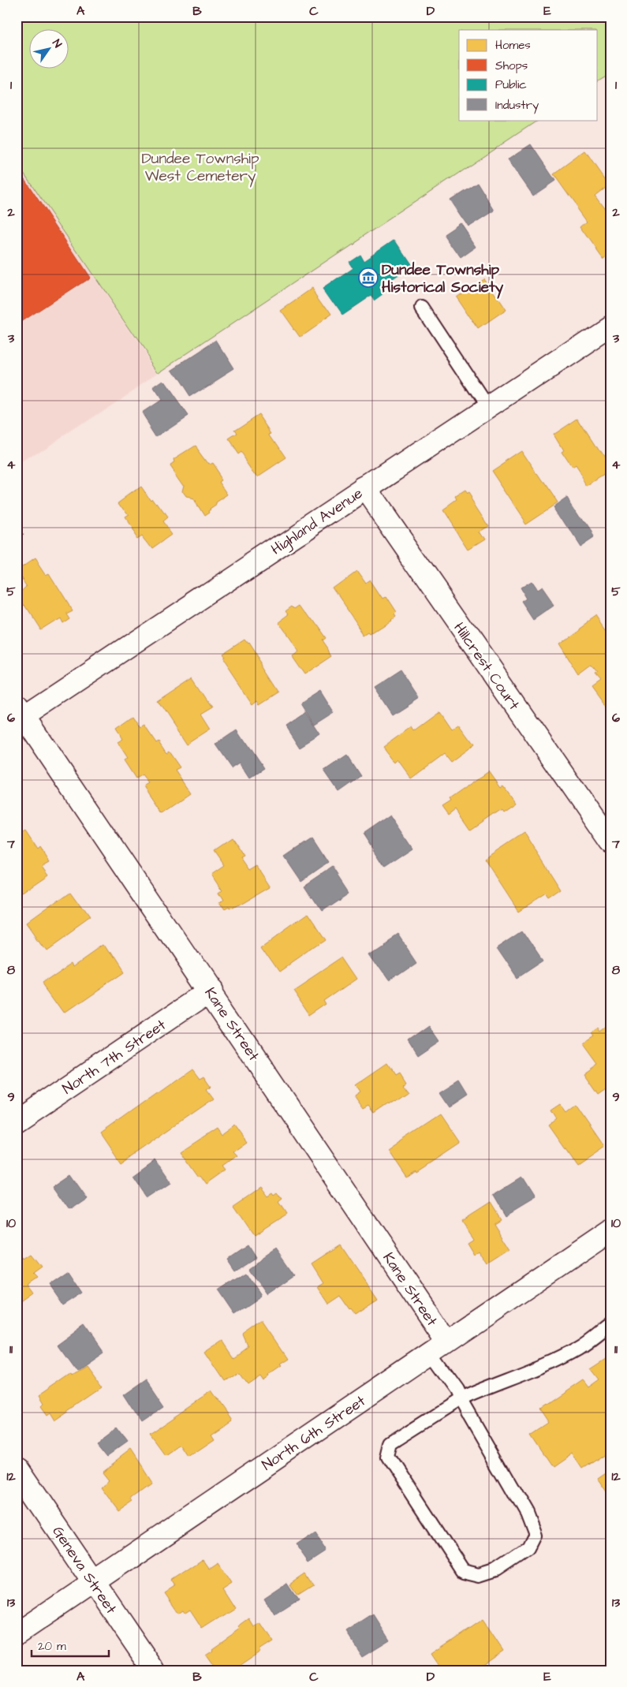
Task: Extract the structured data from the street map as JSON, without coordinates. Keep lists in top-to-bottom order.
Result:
{
  "streets": {
    "street": [
      "Highland Avenue",
      "Hillcrest Court",
      "Kane Street",
      "North 7th Street",
      "North 6th Street",
      "Geneva Street"
    ]
  },
  "crossings": [
    ["Highland Avenue", "Hillcrest Court"],
    ["Highland Avenue", "Kane Street"],
    ["Kane Street", "North 7th Street"],
    ["Kane Street", "North 6th Street"],
    ["North 6th Street", "Geneva Street"]
  ],
  "parks": ["Dundee Township West Cemetery"],
  "places": {
    "museum": ["Dundee Township Historical Society"]
  },
  "legend": [
    "Homes",
    "Shops",
    "Public",
    "Industry"
  ],
  "scale_bar": "20 m",
  "north": "top right",
  "grid": {
    "columns": [
      "A",
      "B",
      "C",
      "D",
      "E"
    ],
    "rows": [
      "1",
      "2",
      "3",
      "4",
      "5",
      "6",
      "7",
      "8",
      "9",
      "10",
      "11",
      "12",
      "13"
    ]
  }
}
